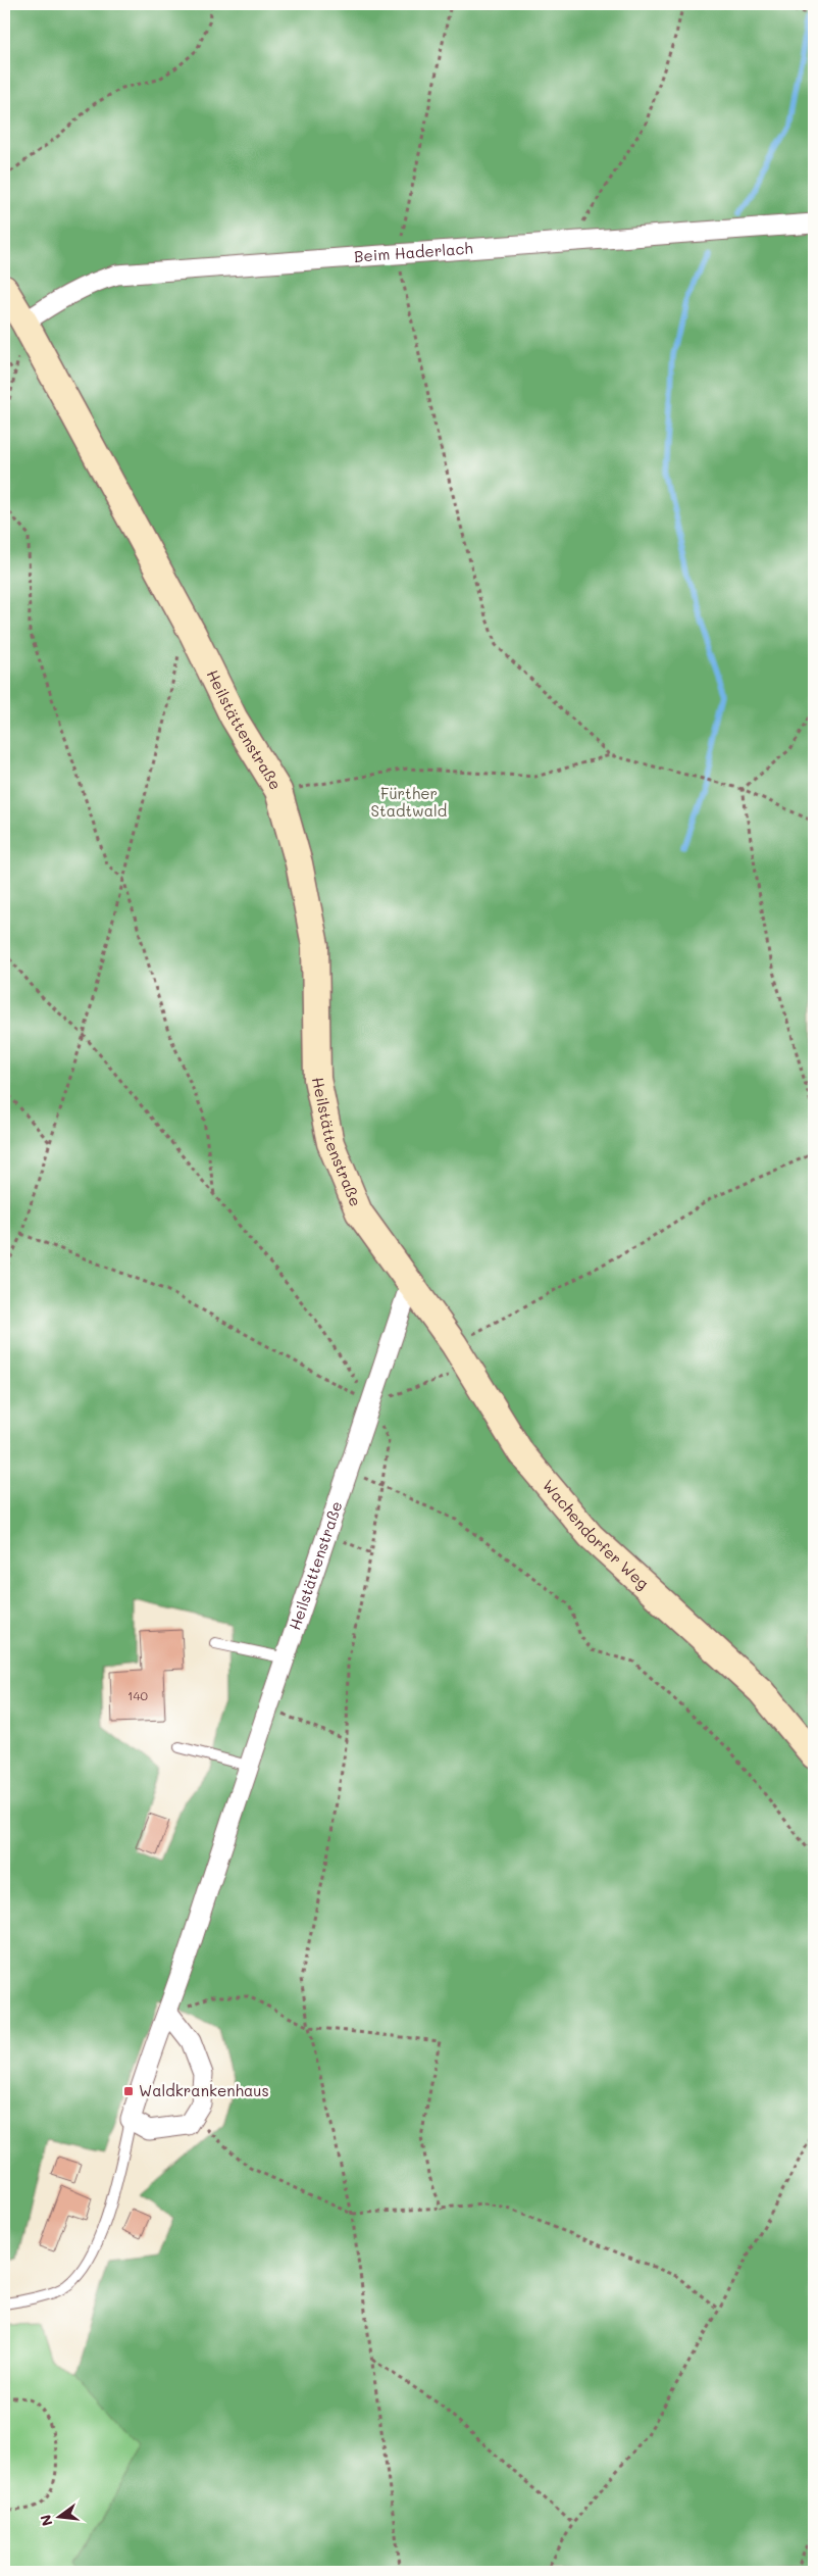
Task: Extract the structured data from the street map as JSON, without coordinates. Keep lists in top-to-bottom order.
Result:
{
  "streets": {
    "street": ["Beim Haderlach", "Heilstättenstraße", "Wachendorfer Weg"]
  },
  "crossings": [
    ["Beim Haderlach", "Heilstättenstraße"],
    ["Heilstättenstraße", "Wachendorfer Weg"]
  ],
  "parks": ["Fürther Stadtwald"],
  "places": {
    "transit": ["Waldkrankenhaus"]
  },
  "house_numbers": ["140"],
  "north": "left"
}
